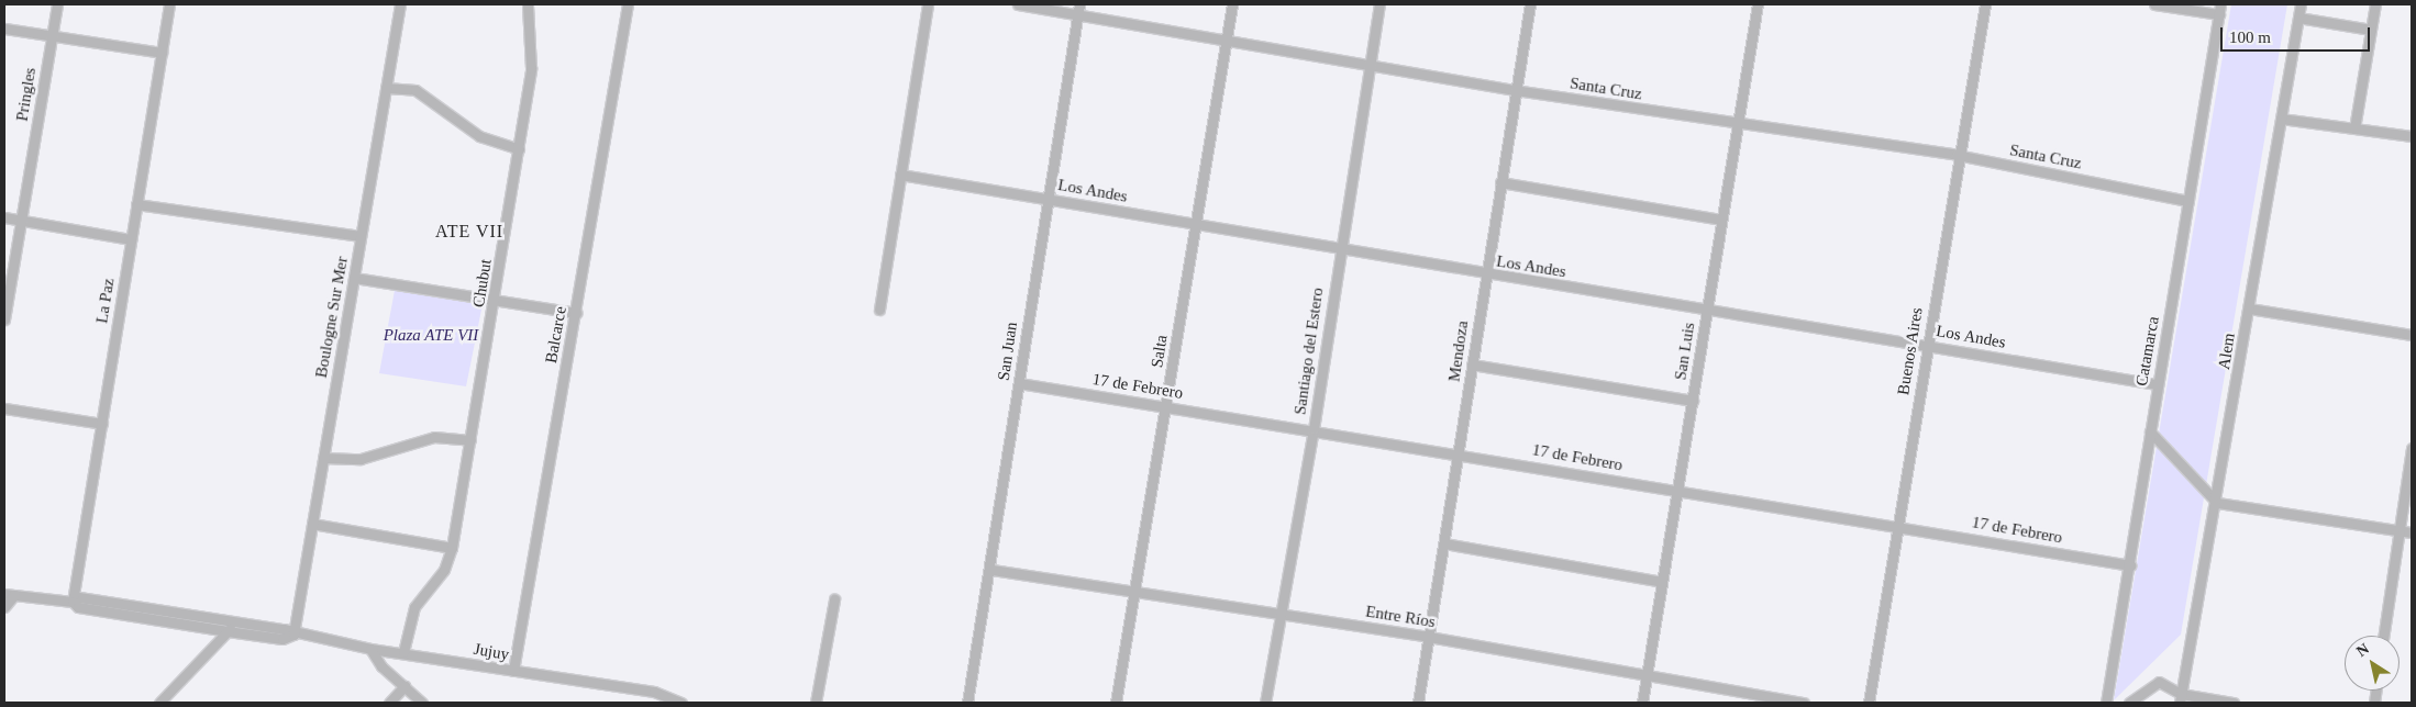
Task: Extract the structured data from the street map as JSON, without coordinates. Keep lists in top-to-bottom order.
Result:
{
  "streets": {
    "street": [
      "Santa Cruz",
      "Pringles",
      "Los Andes",
      "Chubut",
      "La Paz",
      "Boulogne Sur Mer",
      "Balcarce",
      "San Juan",
      "Salta",
      "Santiago del Estero",
      "Mendoza",
      "San Luis",
      "Buenos Aires",
      "Catamarca",
      "Alem",
      "17 de Febrero",
      "Entre Ríos",
      "Jujuy"
    ]
  },
  "crossings": [
    ["Santa Cruz", "San Juan"],
    ["Santa Cruz", "Salta"],
    ["Santa Cruz", "Santiago del Estero"],
    ["Santa Cruz", "Mendoza"],
    ["Santa Cruz", "San Luis"],
    ["Santa Cruz", "Buenos Aires"],
    ["Santa Cruz", "Catamarca"],
    ["Los Andes", "San Juan"],
    ["Los Andes", "Salta"],
    ["Los Andes", "Santiago del Estero"],
    ["Los Andes", "Mendoza"],
    ["Los Andes", "San Luis"],
    ["Los Andes", "Buenos Aires"],
    ["Los Andes", "Catamarca"],
    ["Chubut", "Jujuy"],
    ["Boulogne Sur Mer", "Jujuy"],
    ["Balcarce", "Jujuy"],
    ["San Juan", "17 de Febrero"],
    ["San Juan", "Entre Ríos"],
    ["Salta", "17 de Febrero"],
    ["Salta", "Entre Ríos"],
    ["Santiago del Estero", "17 de Febrero"],
    ["Santiago del Estero", "Entre Ríos"],
    ["Mendoza", "17 de Febrero"],
    ["Mendoza", "Entre Ríos"],
    ["San Luis", "17 de Febrero"],
    ["San Luis", "Entre Ríos"],
    ["Buenos Aires", "17 de Febrero"],
    ["Catamarca", "17 de Febrero"]
  ],
  "districts": ["ATE VII"],
  "parks": ["Plaza ATE VII"],
  "scale_bar": "100 m",
  "north": "top left"
}
